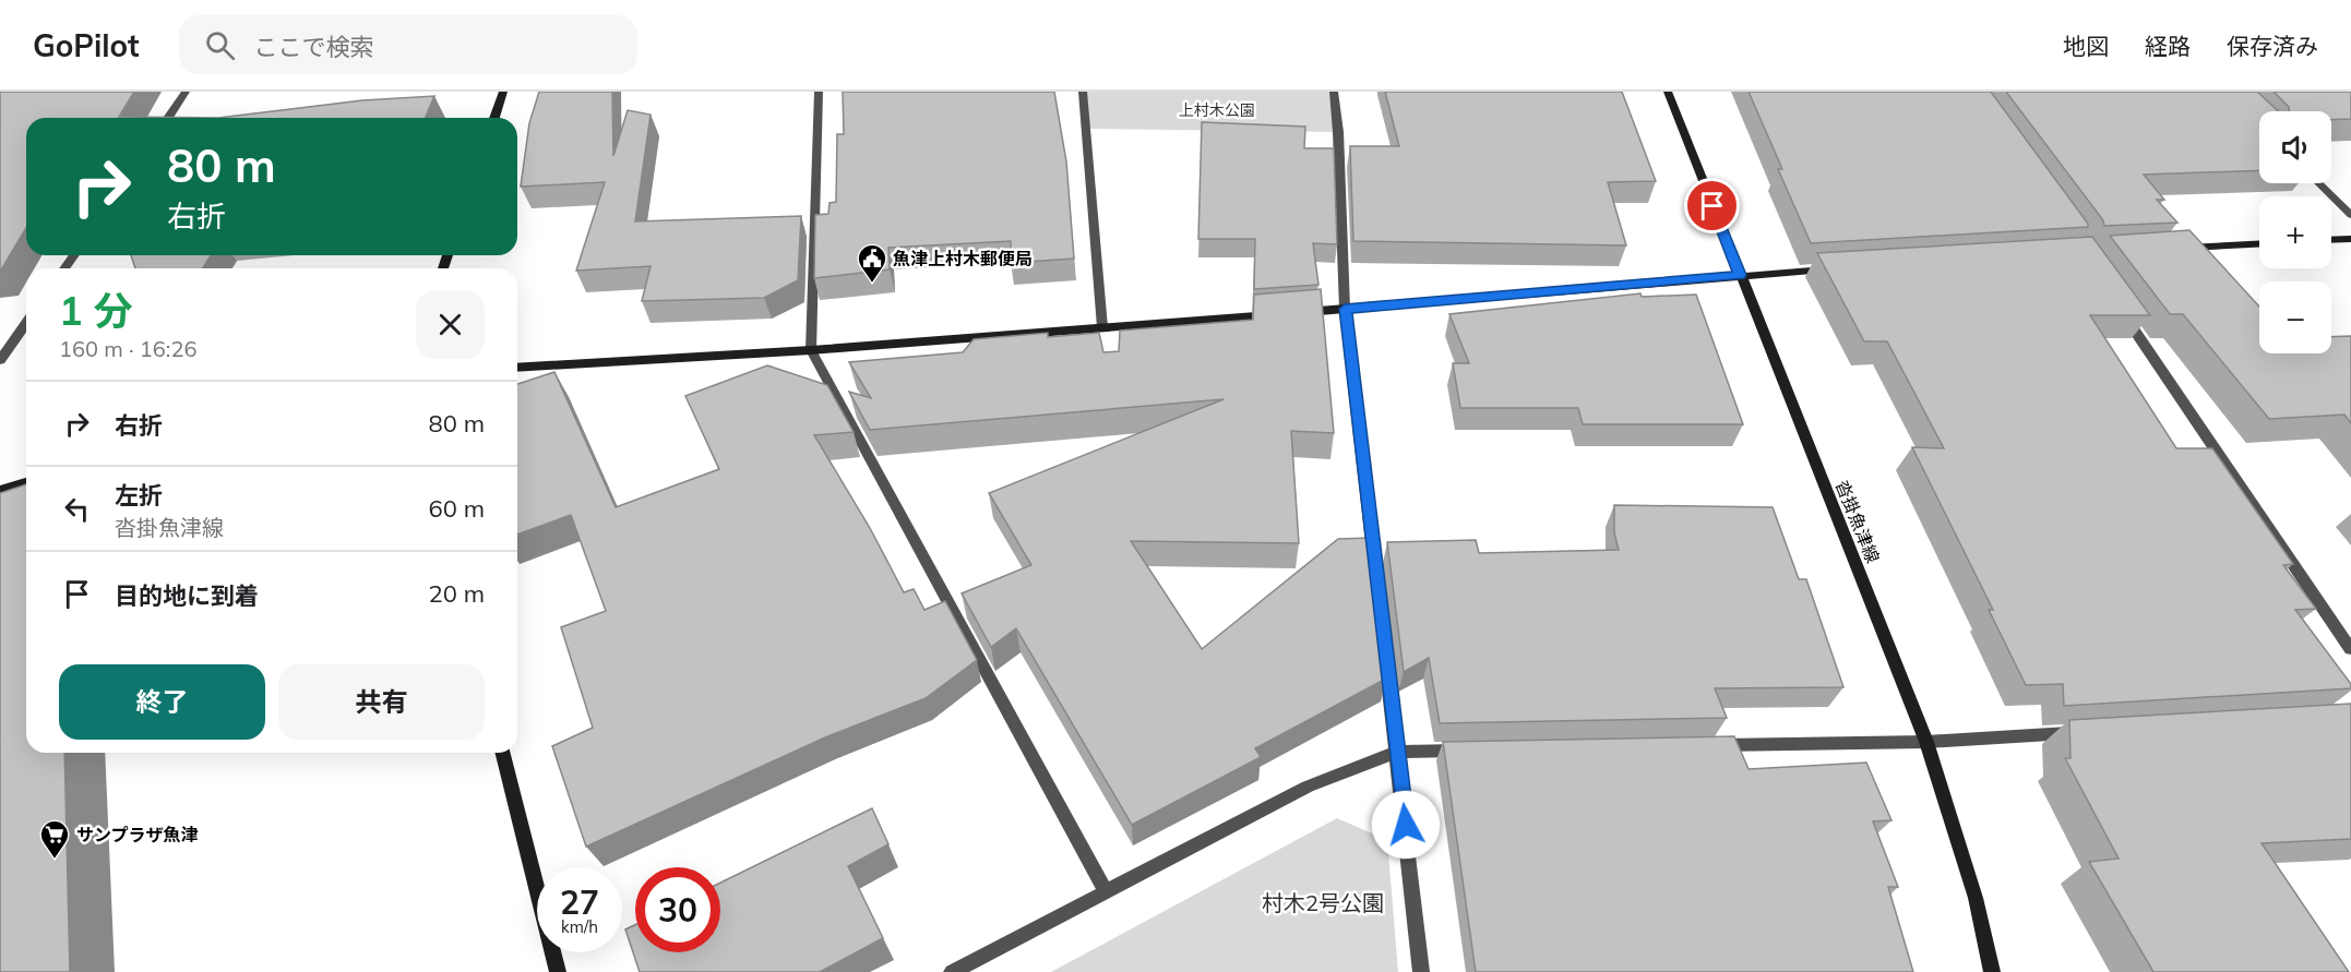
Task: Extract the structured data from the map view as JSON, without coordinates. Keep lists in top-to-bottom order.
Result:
{
  "streets": {
    "street": ["沓掛魚津線"]
  },
  "parks": ["上村木公園", "村木2号公園"],
  "places": {
    "public building": ["魚津上村木郵便局"],
    "supermarket": ["サンプラザ魚津"]
  },
  "page": {
    "header": "GoPilot",
    "search": "ここで検索",
    "nav": ["地図", "経路", "保存済み"],
    "map_buttons": ["+", "−"],
    "turn": ["80 m", "右折"],
    "heading": ["1 分", "160 m · 16:26"],
    "list": [
      {
        "name": "右折",
        "value": "80 m"
      },
      {
        "name": "左折",
        "note": "沓掛魚津線",
        "value": "60 m"
      },
      {
        "name": "目的地に到着",
        "value": "20 m"
      }
    ],
    "buttons": ["終了", "共有"],
    "speed": "27 km/h",
    "limit": "30"
  }
}
